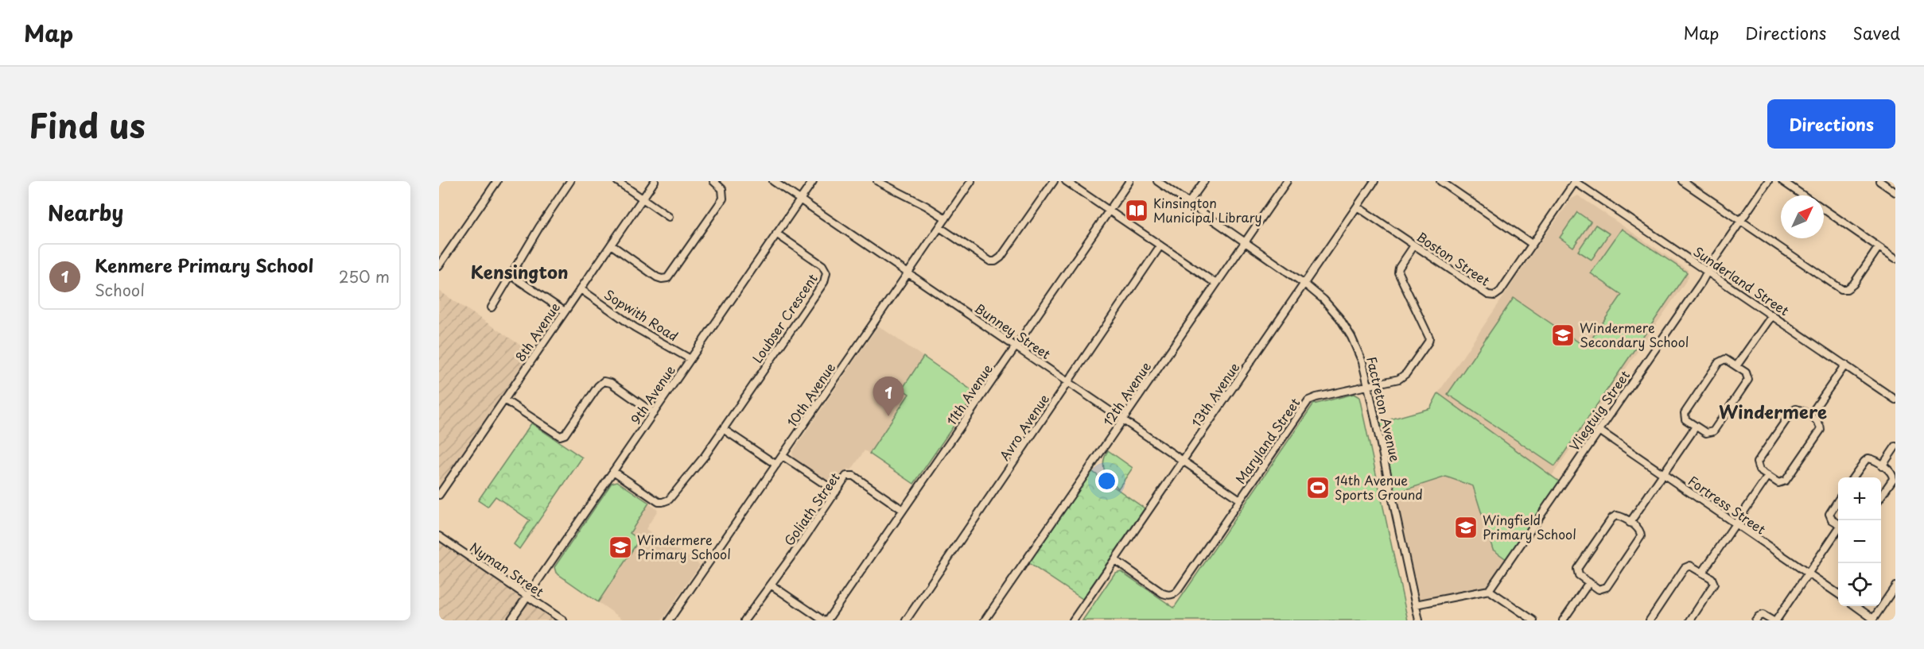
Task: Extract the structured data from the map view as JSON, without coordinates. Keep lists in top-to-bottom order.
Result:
{
  "streets": {
    "street": [
      "Boston Street",
      "Sunderland Street",
      "Sopwith Road",
      "Loubser Crescent",
      "Bunney Street",
      "8th Avenue",
      "12th Avenue",
      "9th Avenue",
      "10th Avenue",
      "11th Avenue",
      "13th Avenue",
      "Factreton Avenue",
      "Vliegtuig Street",
      "Avro Avenue",
      "Maryland Street",
      "Fortress Street",
      "Goliath Street",
      "Nyman Street"
    ]
  },
  "crossings": [
    ["Boston Street", "Sunderland Street"],
    ["Boston Street", "13th Avenue"],
    ["Boston Street", "Maryland Street"],
    ["Sunderland Street", "Vliegtuig Street"],
    ["Sopwith Road", "8th Avenue"],
    ["Sopwith Road", "9th Avenue"],
    ["Loubser Crescent", "9th Avenue"],
    ["Bunney Street", "12th Avenue"],
    ["Bunney Street", "9th Avenue"],
    ["Bunney Street", "10th Avenue"],
    ["Bunney Street", "11th Avenue"],
    ["Bunney Street", "13th Avenue"],
    ["Bunney Street", "Avro Avenue"],
    ["Bunney Street", "Maryland Street"],
    ["12th Avenue", "Factreton Avenue"],
    ["9th Avenue", "Nyman Street"],
    ["11th Avenue", "Goliath Street"],
    ["13th Avenue", "Factreton Avenue"],
    ["13th Avenue", "Maryland Street"],
    ["Factreton Avenue", "Maryland Street"],
    ["Vliegtuig Street", "Fortress Street"]
  ],
  "districts": ["Kensington", "Windermere"],
  "places": {
    "library": ["Kinsington Municipal Library"],
    "school or university": ["Windermere Secondary School", "Wingfield Primary School", "Windermere Primary School"],
    "sports": ["14th Avenue Sports Ground"]
  },
  "north": "top right",
  "page": {
    "header": "Map",
    "nav": ["Map", "Directions", "Saved"],
    "title": "Find us",
    "buttons": "Directions",
    "heading": "Nearby",
    "list": [
      {
        "mark": "1",
        "name": "Kenmere Primary School",
        "note": "School",
        "value": "250 m"
      }
    ],
    "pins": "1",
    "map_buttons": ["+", "−"]
  }
}
